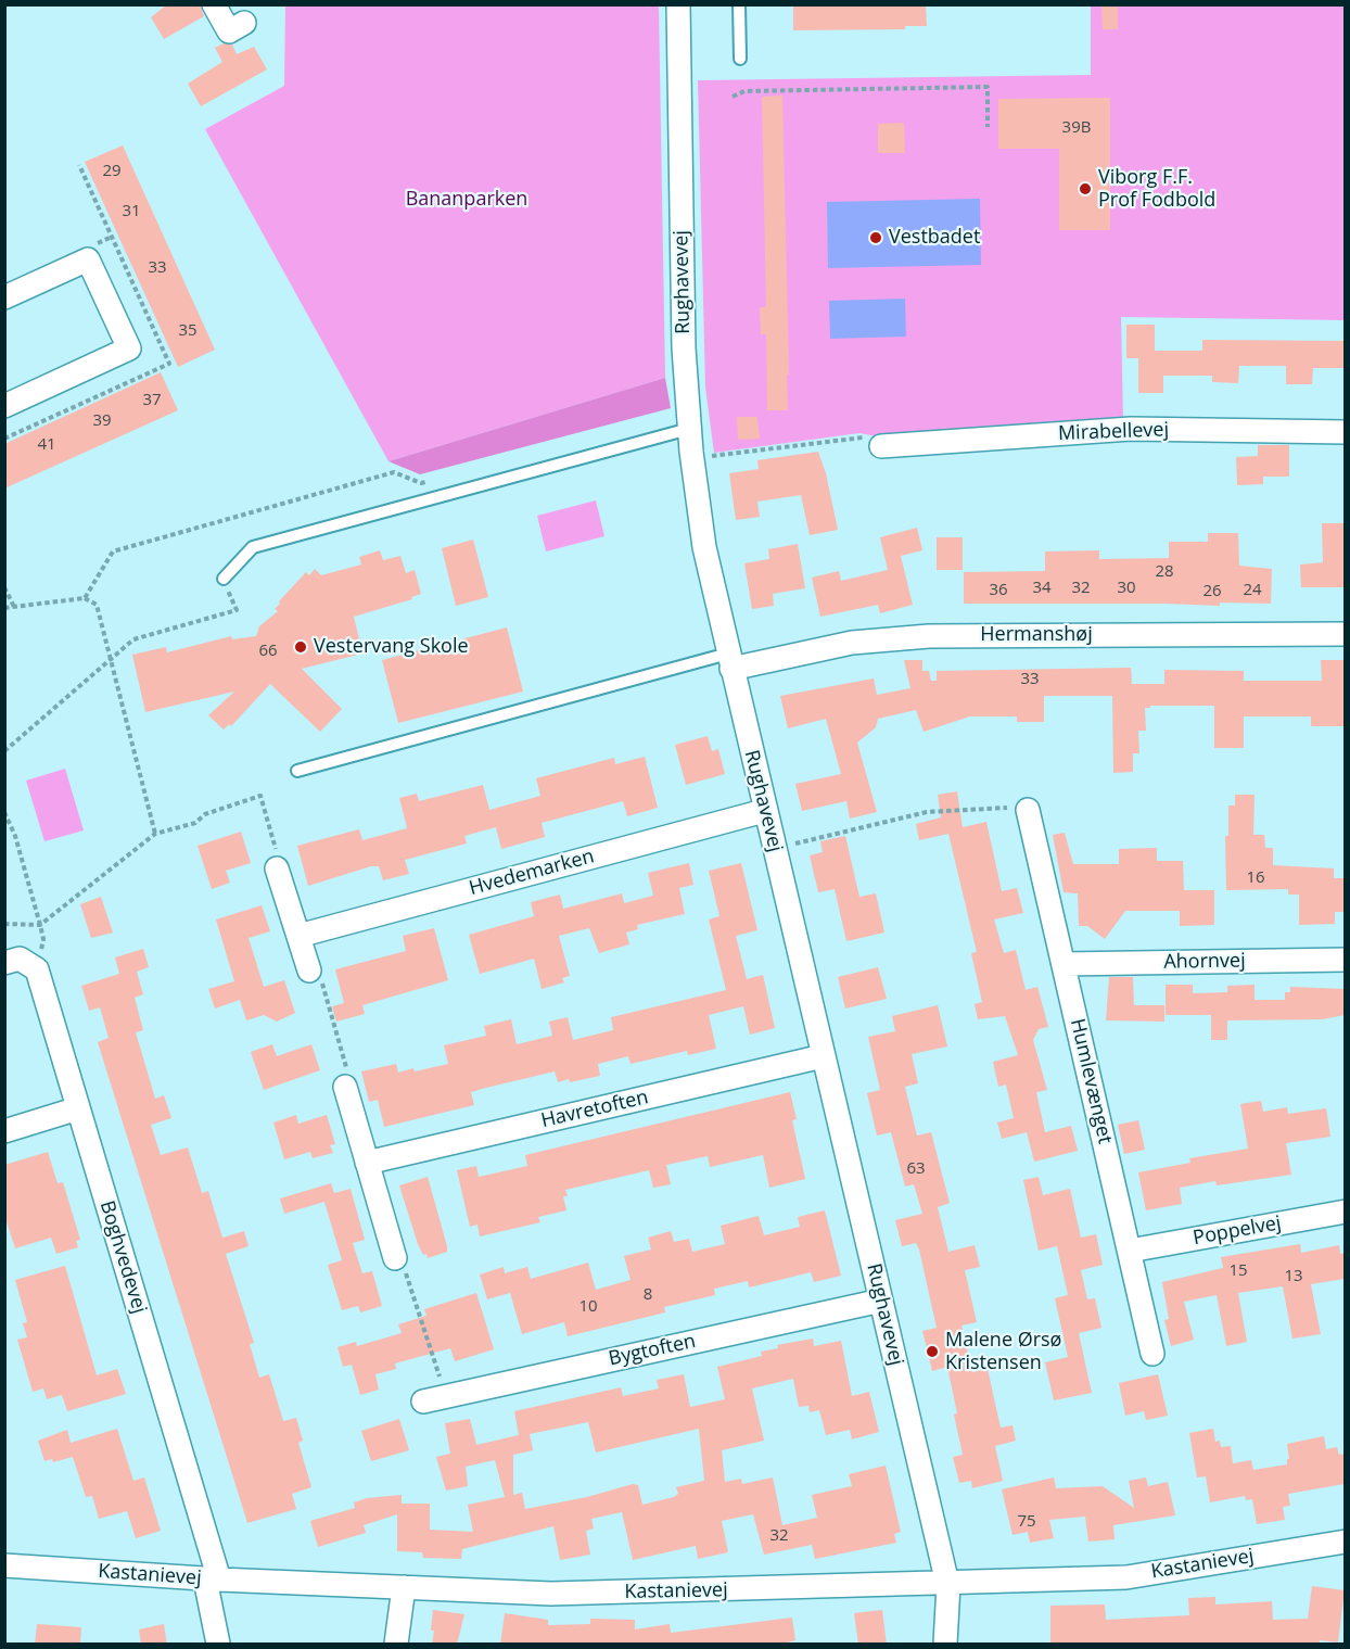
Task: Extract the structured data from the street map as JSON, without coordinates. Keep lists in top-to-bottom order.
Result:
{
  "streets": {
    "street": [
      "Rughavevej",
      "Mirabellevej",
      "Hermanshøj",
      "Hvedemarken",
      "Ahornvej",
      "Humlevænget",
      "Havretoften",
      "Poppelvej",
      "Boghvedevej",
      "Bygtoften",
      "Kastanievej"
    ]
  },
  "crossings": [
    ["Rughavevej", "Hermanshøj"],
    ["Rughavevej", "Hvedemarken"],
    ["Rughavevej", "Havretoften"],
    ["Rughavevej", "Bygtoften"],
    ["Rughavevej", "Kastanievej"],
    ["Ahornvej", "Humlevænget"],
    ["Humlevænget", "Poppelvej"],
    ["Boghvedevej", "Kastanievej"]
  ],
  "parks": ["Bananparken"],
  "places": [
    "Viborg F.F. Prof Fodbold",
    "Vestbadet",
    "Vestervang Skole",
    "Malene Ørsø Kristensen"
  ],
  "house_numbers": [
    "39B",
    "29",
    "31",
    "33",
    "35",
    "37",
    "39",
    "41",
    "28",
    "34",
    "32",
    "30",
    "36",
    "24",
    "26",
    "66",
    "33",
    "16",
    "63",
    "15",
    "13",
    "8",
    "10",
    "75",
    "32"
  ]
}
